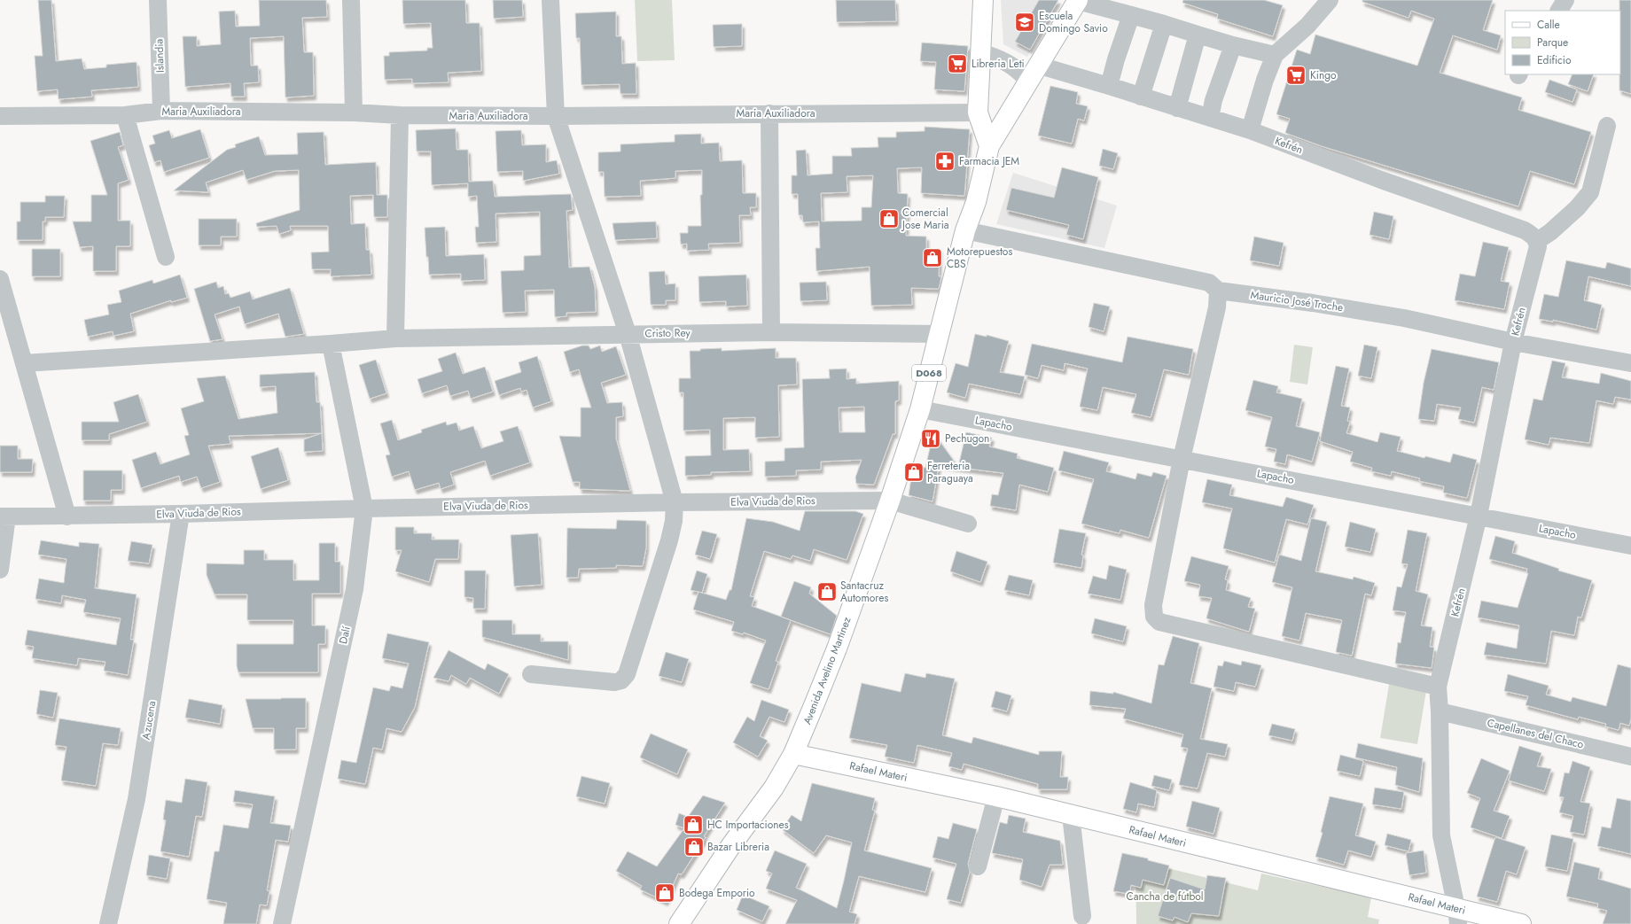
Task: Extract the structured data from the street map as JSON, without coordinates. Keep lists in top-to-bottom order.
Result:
{
  "streets": {
    "main road": ["D068", "Avenida Avelino Martinez", "Rafael Materi"],
    "street": [
      "Islandia",
      "Maria Auxiliadora",
      "Kefrén",
      "Mauricio José Troche",
      "Cristo Rey",
      "Lapacho",
      "Elva Viuda de Rios",
      "Dalí",
      "Azucena",
      "Capellanes del Chaco"
    ]
  },
  "crossings": [
    ["Islandia", "Maria Auxiliadora"],
    ["Kefrén", "Mauricio José Troche"],
    ["Kefrén", "Lapacho"],
    ["Kefrén", "Avenida Avelino Martinez"],
    ["Kefrén", "Capellanes del Chaco"],
    ["Kefrén", "Rafael Materi"],
    ["Mauricio José Troche", "Avenida Avelino Martinez"],
    ["Cristo Rey", "Dalí"],
    ["Cristo Rey", "Avenida Avelino Martinez"],
    ["Lapacho", "Avenida Avelino Martinez"],
    ["Elva Viuda de Rios", "Dalí"],
    ["Elva Viuda de Rios", "Avenida Avelino Martinez"],
    ["Elva Viuda de Rios", "Azucena"],
    ["Avenida Avelino Martinez", "Rafael Materi"]
  ],
  "parks": ["Cancha de fútbol"],
  "places": {
    "school or university": ["Escuela Domingo Savio"],
    "supermarket": ["Libreria Leti", "Kingo"],
    "pharmacy": ["Farmacia JEM"],
    "shop": [
      "Comercial Jose Maria",
      "Motorepuestos CBS",
      "Ferreteria Paraguaya",
      "Santacruz Automores",
      "HC Importaciones",
      "Bazar Libreria",
      "Bodega Emporio"
    ],
    "restaurant": ["Pechugon"]
  },
  "legend": ["Calle", "Parque", "Edificio"]
}
